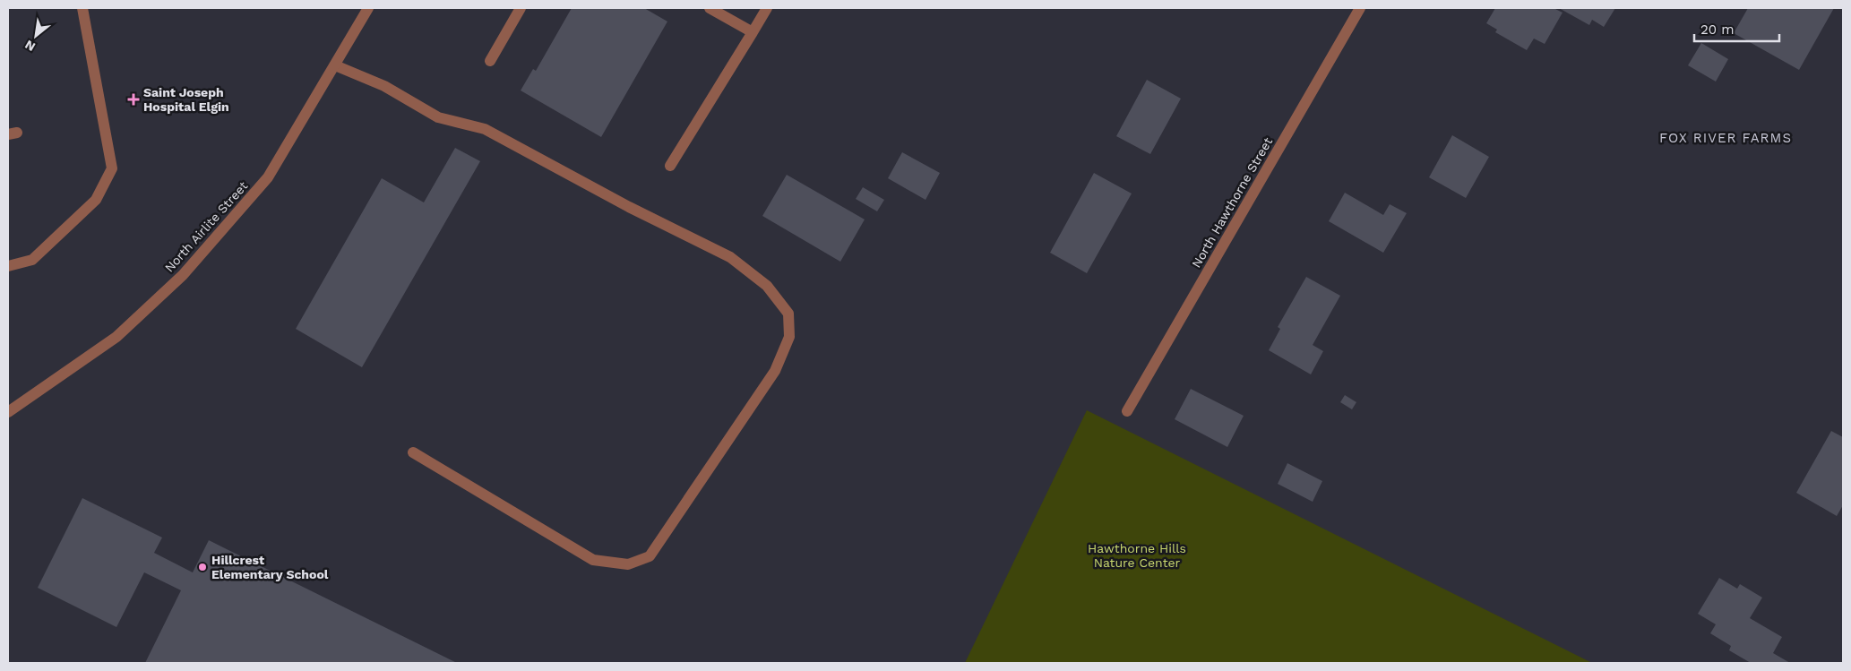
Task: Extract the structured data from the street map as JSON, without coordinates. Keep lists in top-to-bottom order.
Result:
{
  "streets": {
    "street": ["North Hawthorne Street", "North Airlite Street"]
  },
  "districts": ["FOX RIVER FARMS"],
  "parks": ["Hawthorne Hills Nature Center"],
  "places": {
    "health": ["Saint Joseph Hospital Elgin"],
    "other": ["Hillcrest Elementary School"]
  },
  "scale_bar": "20 m",
  "north": "bottom left"
}
